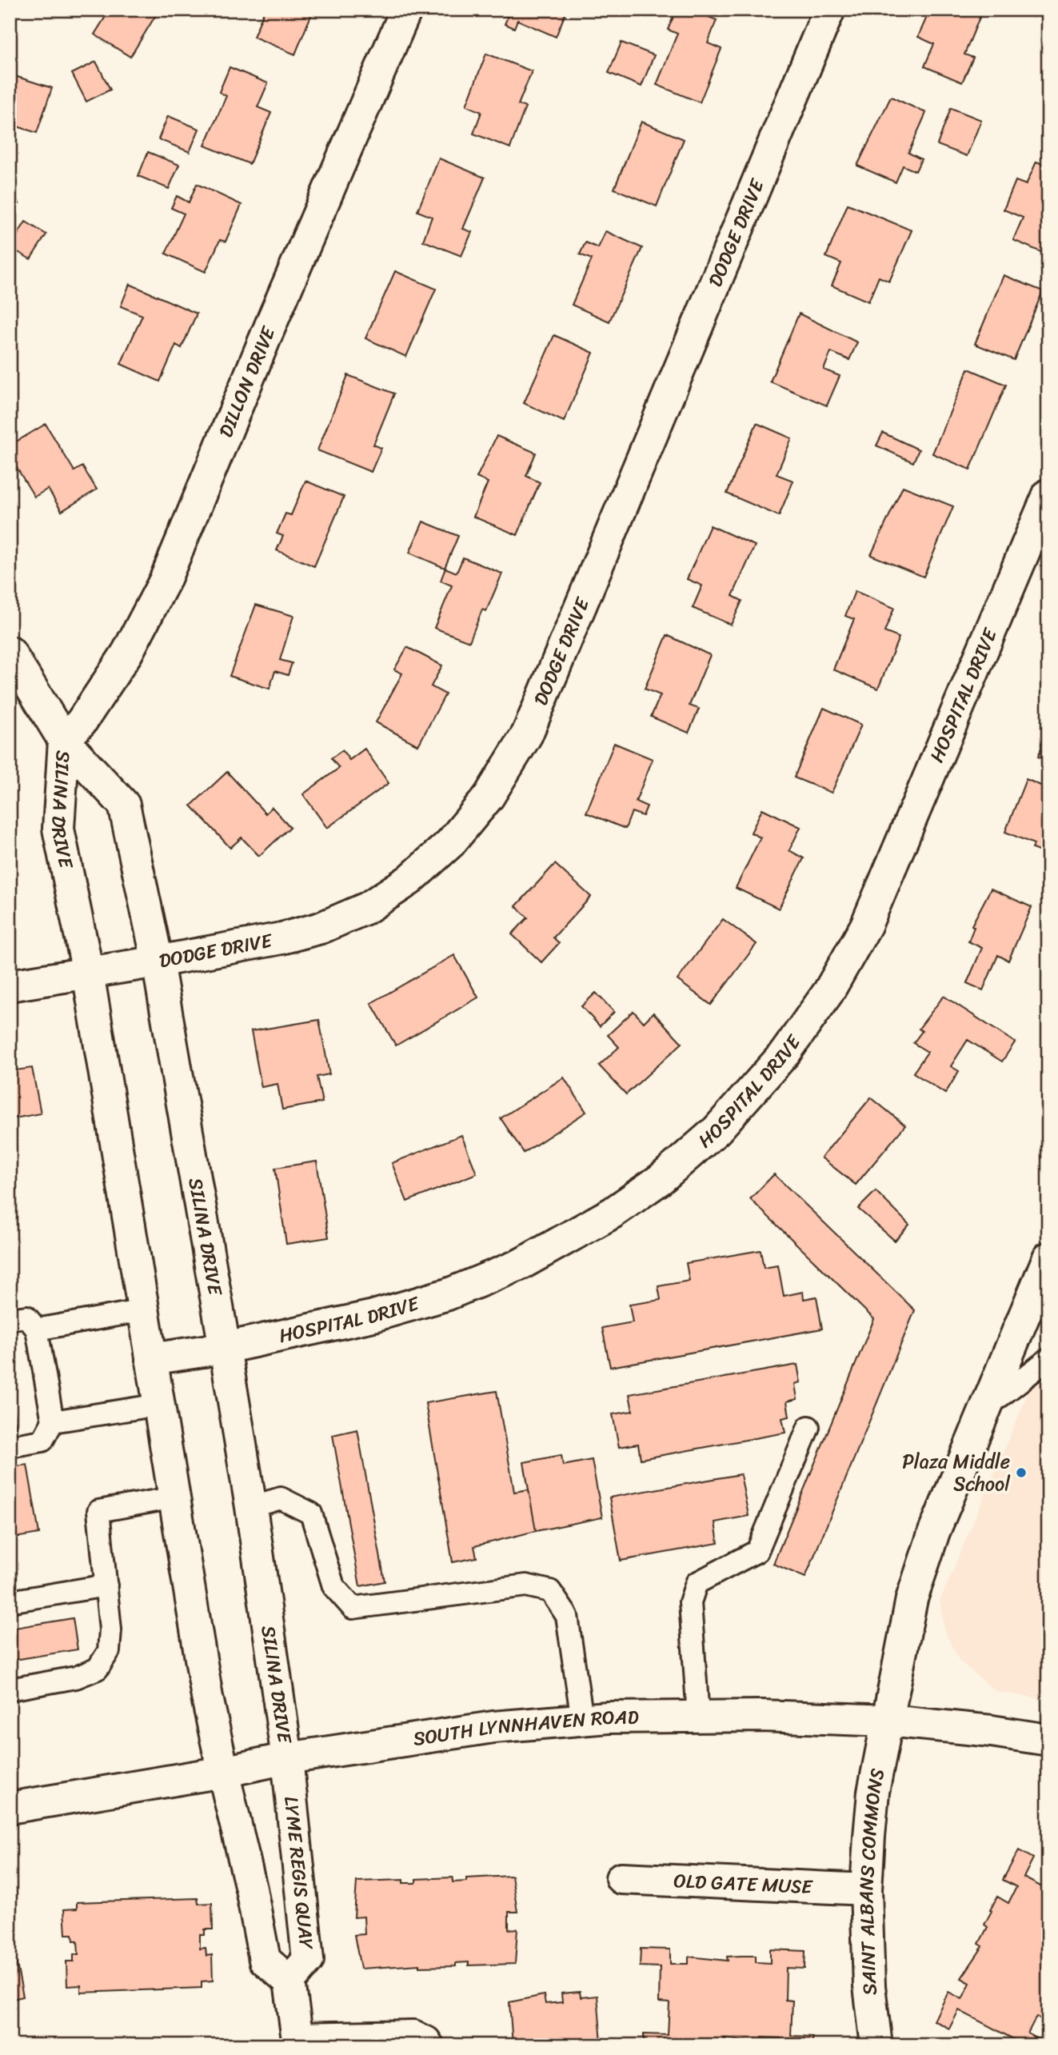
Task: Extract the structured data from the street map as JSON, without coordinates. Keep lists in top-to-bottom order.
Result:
{
  "streets": {
    "street": [
      "DODGE DRIVE",
      "DILLON DRIVE",
      "HOSPITAL DRIVE",
      "SILINA DRIVE",
      "SOUTH LYNNHAVEN ROAD",
      "LYME REGIS QUAY",
      "SAINT ALBANS COMMONS",
      "OLD GATE MUSE"
    ]
  },
  "crossings": [
    ["DODGE DRIVE", "SILINA DRIVE"],
    ["DILLON DRIVE", "SILINA DRIVE"],
    ["HOSPITAL DRIVE", "SILINA DRIVE"],
    ["SILINA DRIVE", "SOUTH LYNNHAVEN ROAD"],
    ["SILINA DRIVE", "LYME REGIS QUAY"],
    ["SOUTH LYNNHAVEN ROAD", "LYME REGIS QUAY"],
    ["SOUTH LYNNHAVEN ROAD", "SAINT ALBANS COMMONS"],
    ["SAINT ALBANS COMMONS", "OLD GATE MUSE"]
  ],
  "places": ["Plaza Middle School"]
}
